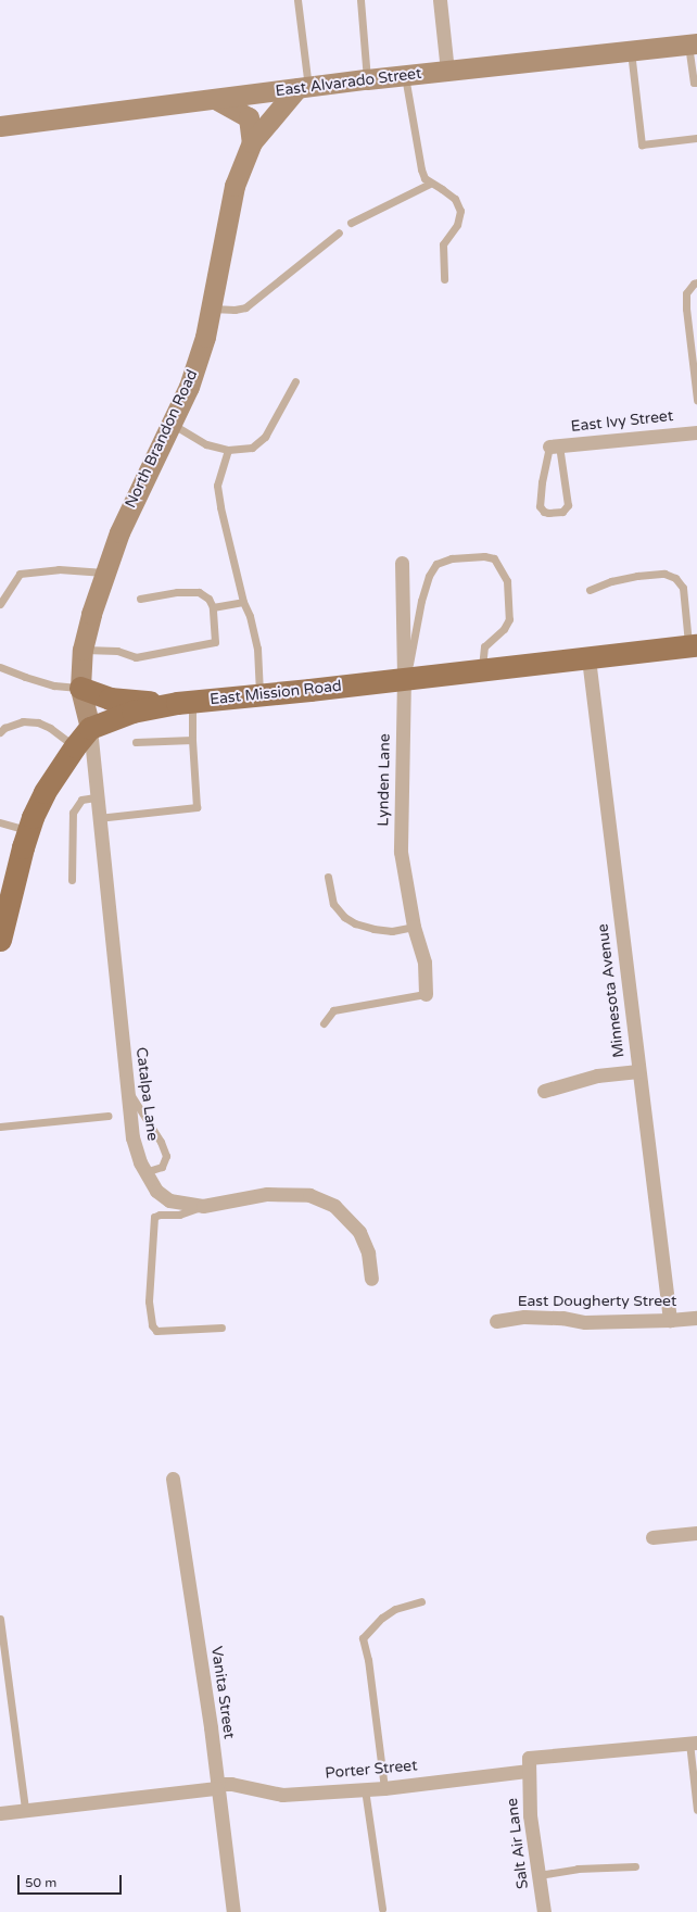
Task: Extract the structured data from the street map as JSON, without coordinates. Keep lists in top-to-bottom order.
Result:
{
  "streets": {
    "main road": ["East Mission Road"],
    "street": [
      "East Alvarado Street",
      "East Ivy Street",
      "North Brandon Road",
      "Lynden Lane",
      "Minnesota Avenue",
      "Catalpa Lane",
      "East Dougherty Street",
      "Vanita Street",
      "Porter Street",
      "Salt Air Lane"
    ]
  },
  "crossings": [
    ["East Alvarado Street", "North Brandon Road"],
    ["North Brandon Road", "East Mission Road"],
    ["North Brandon Road", "Catalpa Lane"],
    ["East Mission Road", "Lynden Lane"],
    ["East Mission Road", "Minnesota Avenue"],
    ["East Mission Road", "Catalpa Lane"],
    ["Minnesota Avenue", "East Dougherty Street"],
    ["Vanita Street", "Porter Street"],
    ["Porter Street", "Salt Air Lane"]
  ],
  "scale_bar": "50 m"
}
